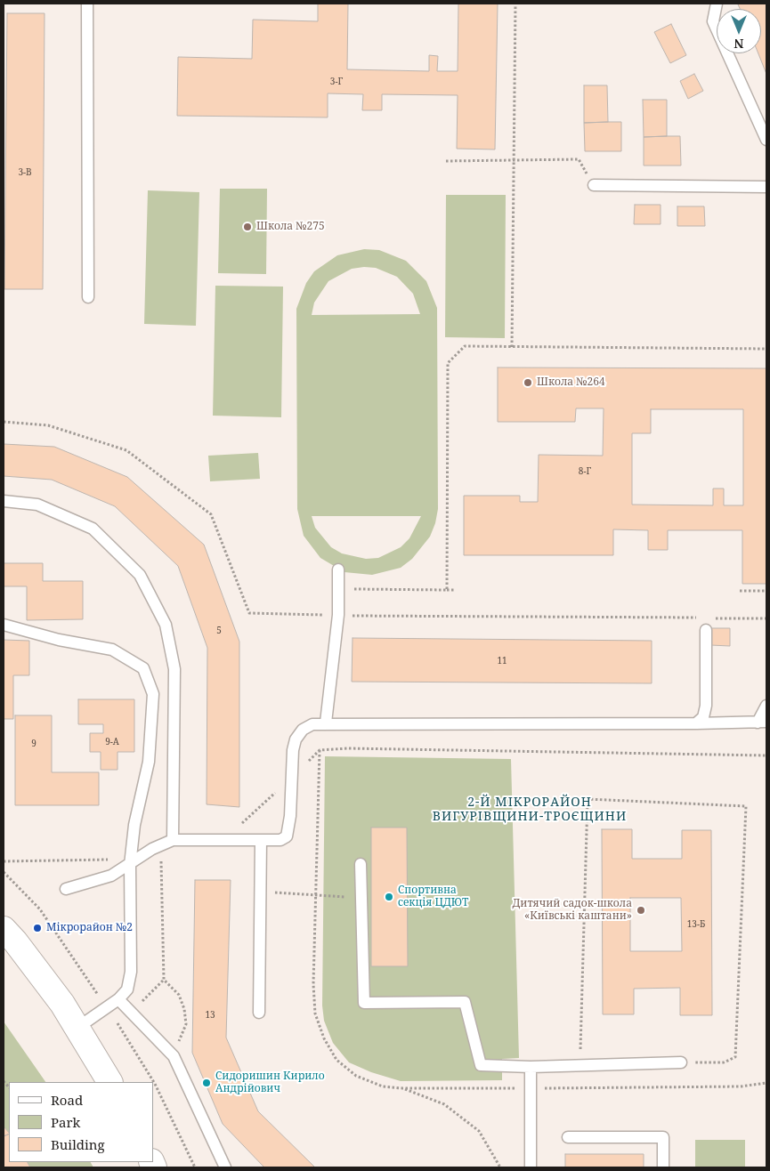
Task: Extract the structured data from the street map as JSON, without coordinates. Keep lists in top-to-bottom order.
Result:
{
  "districts": ["2-Й МІКРОРАЙОН ВИГУРІВЩИНИ-ТРОЄЩИНИ"],
  "places": [
    "Школа №275",
    "Школа №264",
    "Спортивна секція ЦДЮТ",
    "Дитячий садок-школа «Київські каштани»",
    "Мікрорайон №2",
    "Сидоришин Кирило Андрійович"
  ],
  "house_numbers": [
    "3-Г",
    "3-В",
    "8-Г",
    "5",
    "11",
    "9-А",
    "9",
    "13-Б",
    "13"
  ],
  "legend": ["Road", "Park", "Building"],
  "north": "bottom"
}
